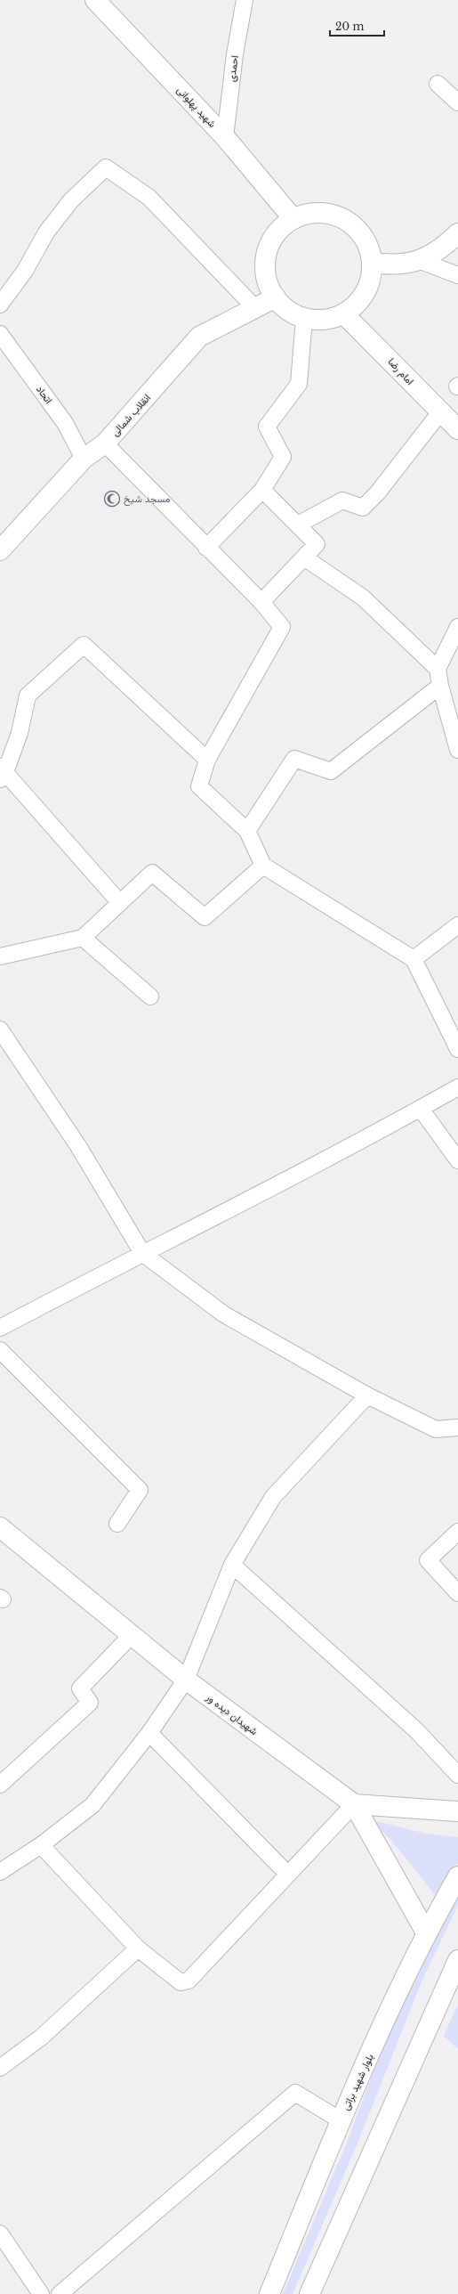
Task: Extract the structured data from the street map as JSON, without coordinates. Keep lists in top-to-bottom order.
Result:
{
  "streets": {
    "main road": [
      "شهید پهلوانی",
      "امام رضا",
      "انقلاب شمالی",
      "شهیدان دیده ور",
      "بلوار شهید براتی"
    ],
    "street": ["احمدی", "اتحاد"]
  },
  "crossings": [
    ["احمدی", "شهید پهلوانی"],
    ["شهید پهلوانی", "امام رضا"],
    ["شهید پهلوانی", "انقلاب شمالی"],
    ["امام رضا", "انقلاب شمالی"],
    ["اتحاد", "انقلاب شمالی"],
    ["شهیدان دیده ور", "بلوار شهید براتی"]
  ],
  "places": {
    "mosque": ["مسجد شیخ"]
  },
  "scale_bar": "20 m"
}
